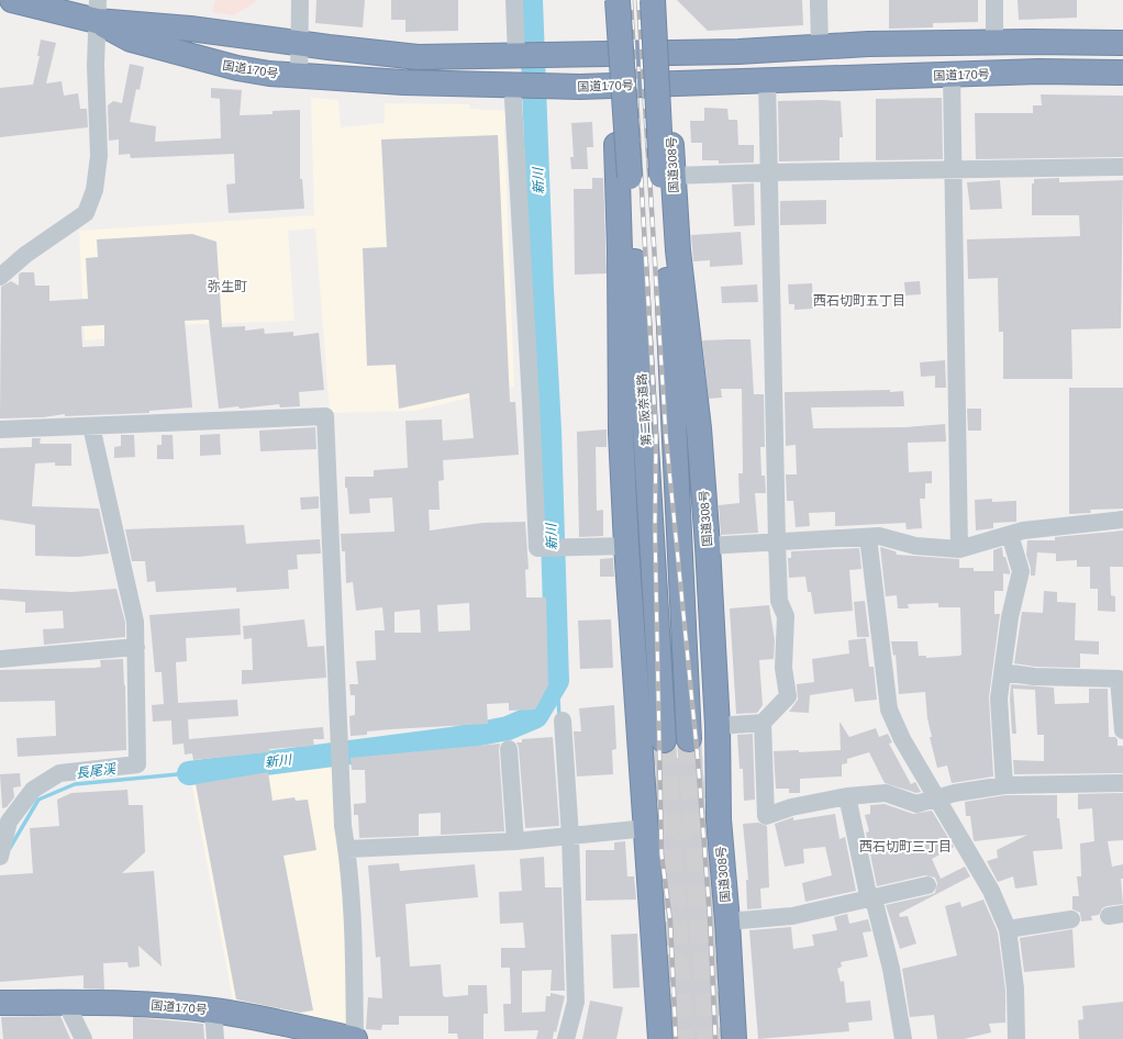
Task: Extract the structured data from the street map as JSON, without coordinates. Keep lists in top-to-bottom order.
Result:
{
  "streets": {
    "highway": ["国道170号", "国道308号", "第二阪奈道路"]
  },
  "crossings": [
    ["国道170号", "国道308号"],
    ["国道170号", "第二阪奈道路"]
  ],
  "districts": ["弥生町", "西石切町五丁目", "西石切町三丁目"],
  "water": ["新川", "長尾渓"]
}
